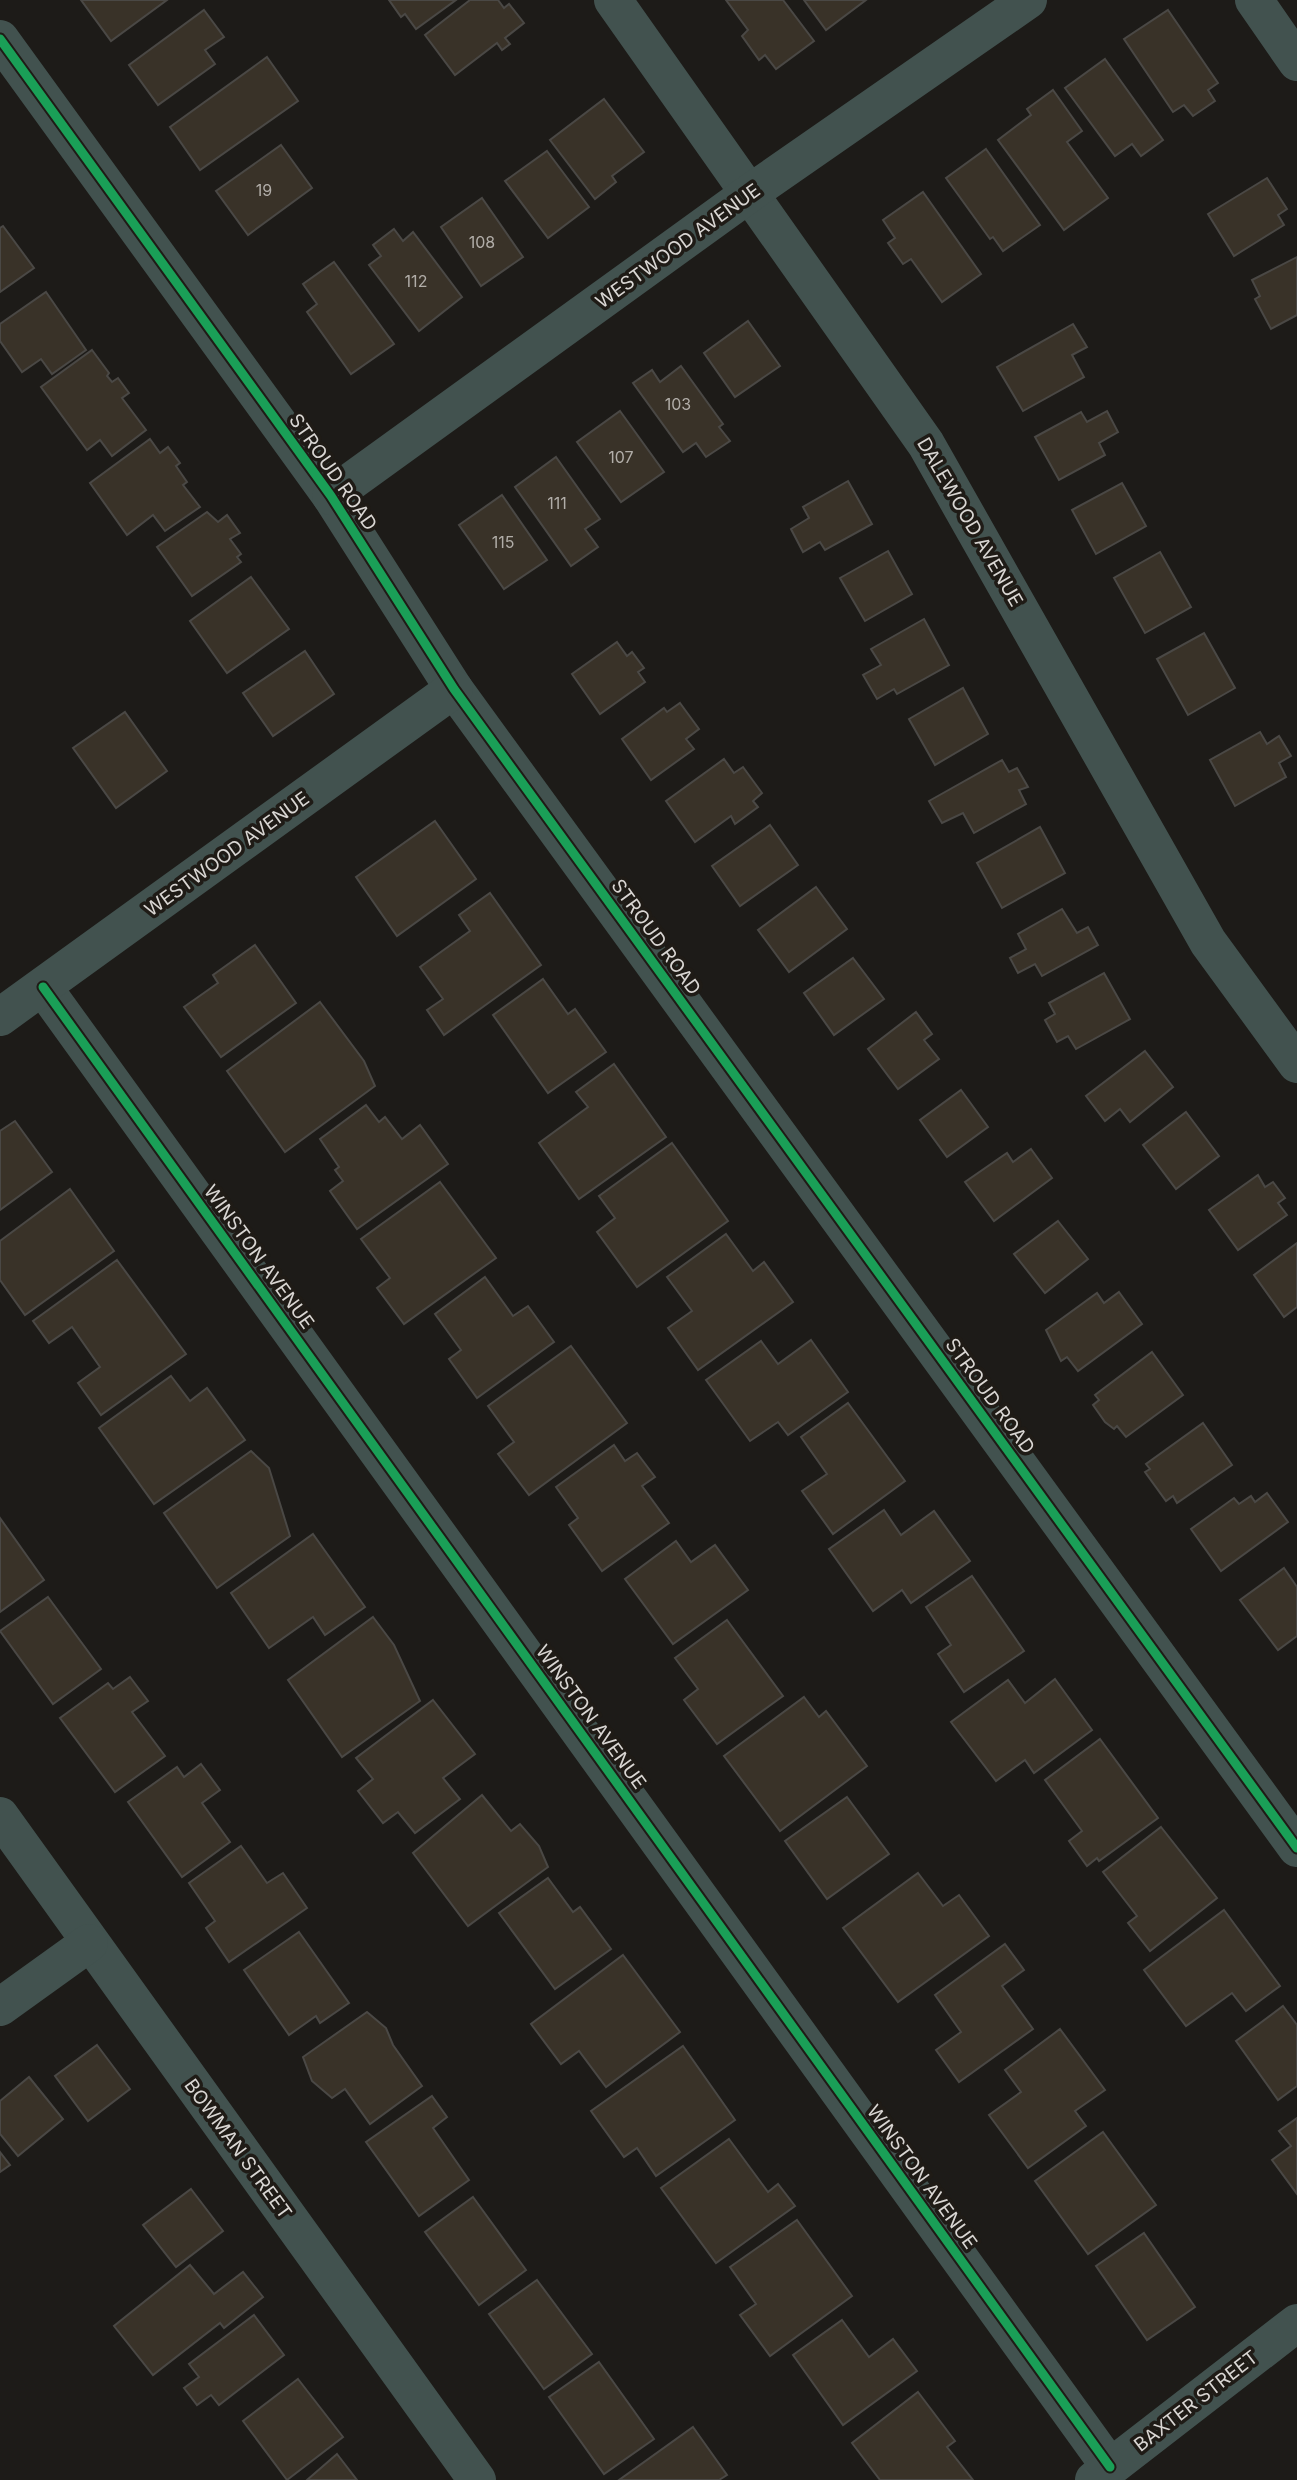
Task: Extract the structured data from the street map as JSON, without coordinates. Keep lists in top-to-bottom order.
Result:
{
  "streets": {
    "street": [
      "WESTWOOD AVENUE",
      "STROUD ROAD",
      "DALEWOOD AVENUE",
      "WINSTON AVENUE",
      "BOWMAN STREET",
      "BAXTER STREET"
    ]
  },
  "crossings": [
    ["WESTWOOD AVENUE", "STROUD ROAD"],
    ["WESTWOOD AVENUE", "DALEWOOD AVENUE"],
    ["WESTWOOD AVENUE", "WINSTON AVENUE"],
    ["WINSTON AVENUE", "BAXTER STREET"]
  ],
  "house_numbers": [
    "19",
    "108",
    "112",
    "103",
    "107",
    "111",
    "115"
  ]
}
